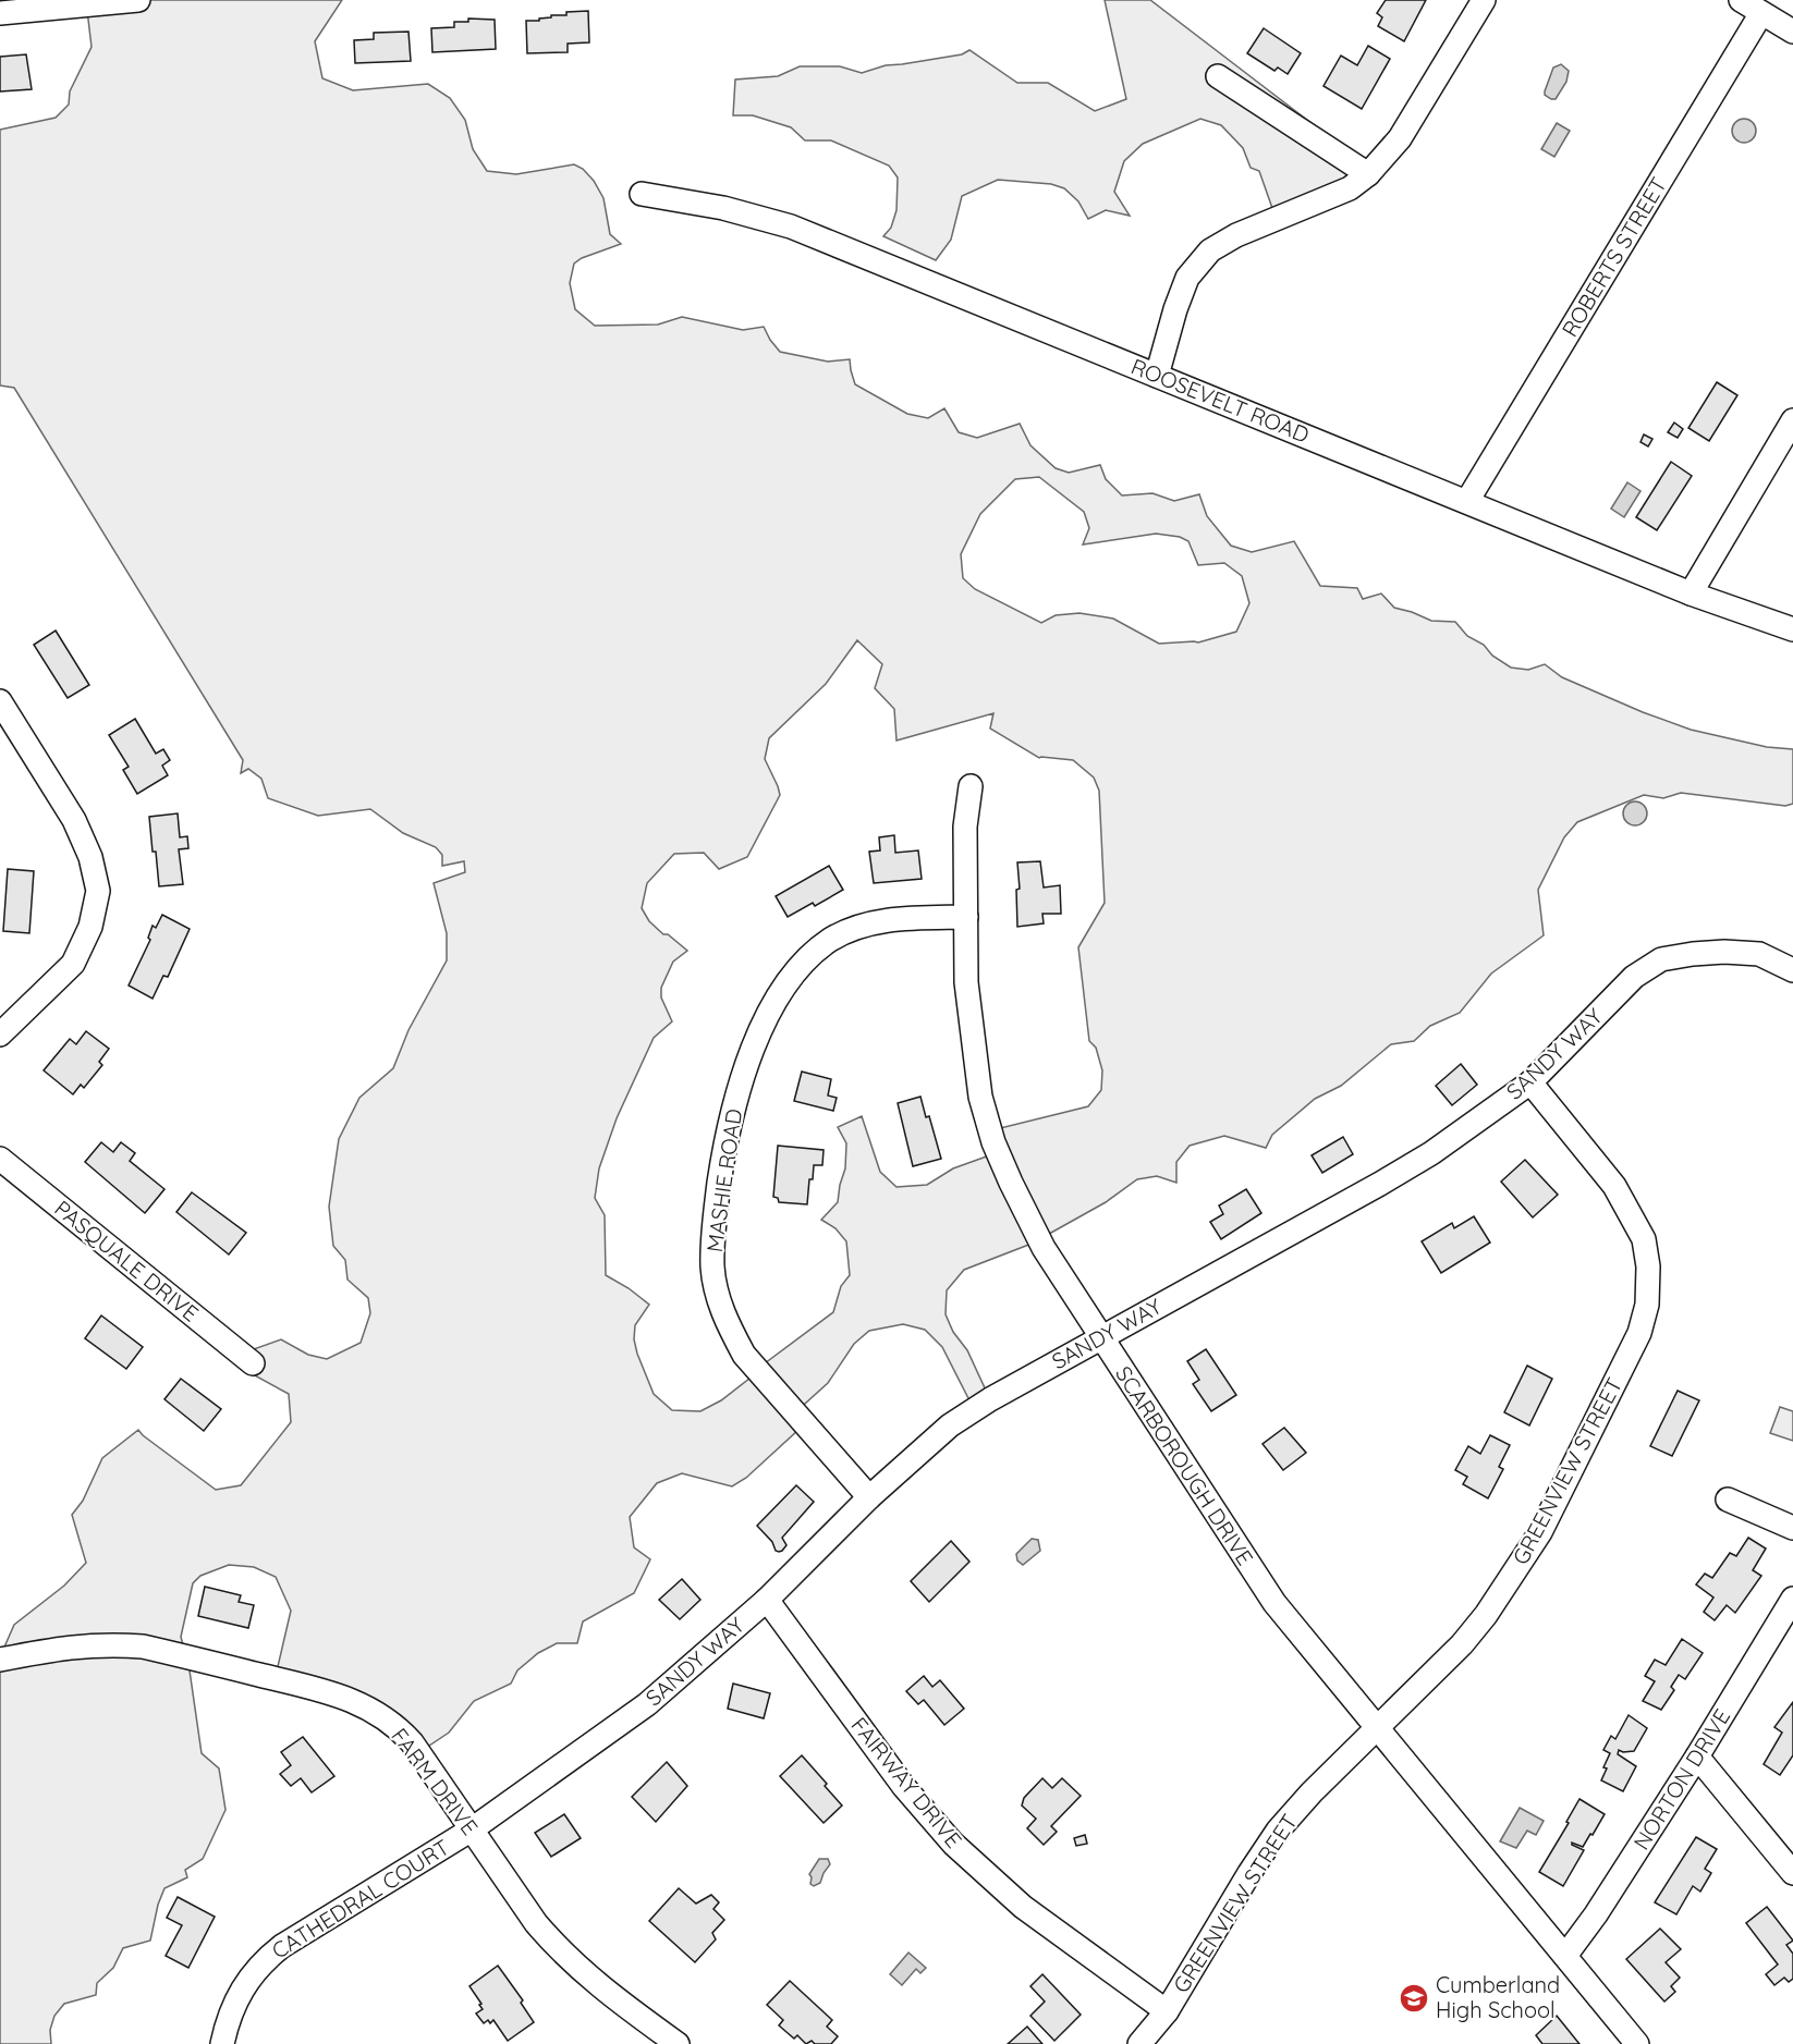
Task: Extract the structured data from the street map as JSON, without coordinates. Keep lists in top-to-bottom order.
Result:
{
  "streets": {
    "street": [
      "ROBERTS STREET",
      "ROOSEVELT ROAD",
      "SANDY WAY",
      "MASHIE ROAD",
      "PASQUALE DRIVE",
      "SCARBOROUGH DRIVE",
      "GREENVIEW STREET",
      "NORTON DRIVE",
      "FARM DRIVE",
      "FAIRWAY DRIVE",
      "CATHEDRAL COURT"
    ]
  },
  "crossings": [
    ["ROBERTS STREET", "ROOSEVELT ROAD"],
    ["SANDY WAY", "MASHIE ROAD"],
    ["SANDY WAY", "SCARBOROUGH DRIVE"],
    ["SANDY WAY", "GREENVIEW STREET"],
    ["SANDY WAY", "FARM DRIVE"],
    ["SANDY WAY", "FAIRWAY DRIVE"],
    ["SANDY WAY", "CATHEDRAL COURT"],
    ["MASHIE ROAD", "SCARBOROUGH DRIVE"],
    ["SCARBOROUGH DRIVE", "GREENVIEW STREET"],
    ["SCARBOROUGH DRIVE", "NORTON DRIVE"],
    ["GREENVIEW STREET", "FAIRWAY DRIVE"],
    ["FARM DRIVE", "CATHEDRAL COURT"]
  ],
  "places": {
    "school or university": ["Cumberland High School"]
  }
}
